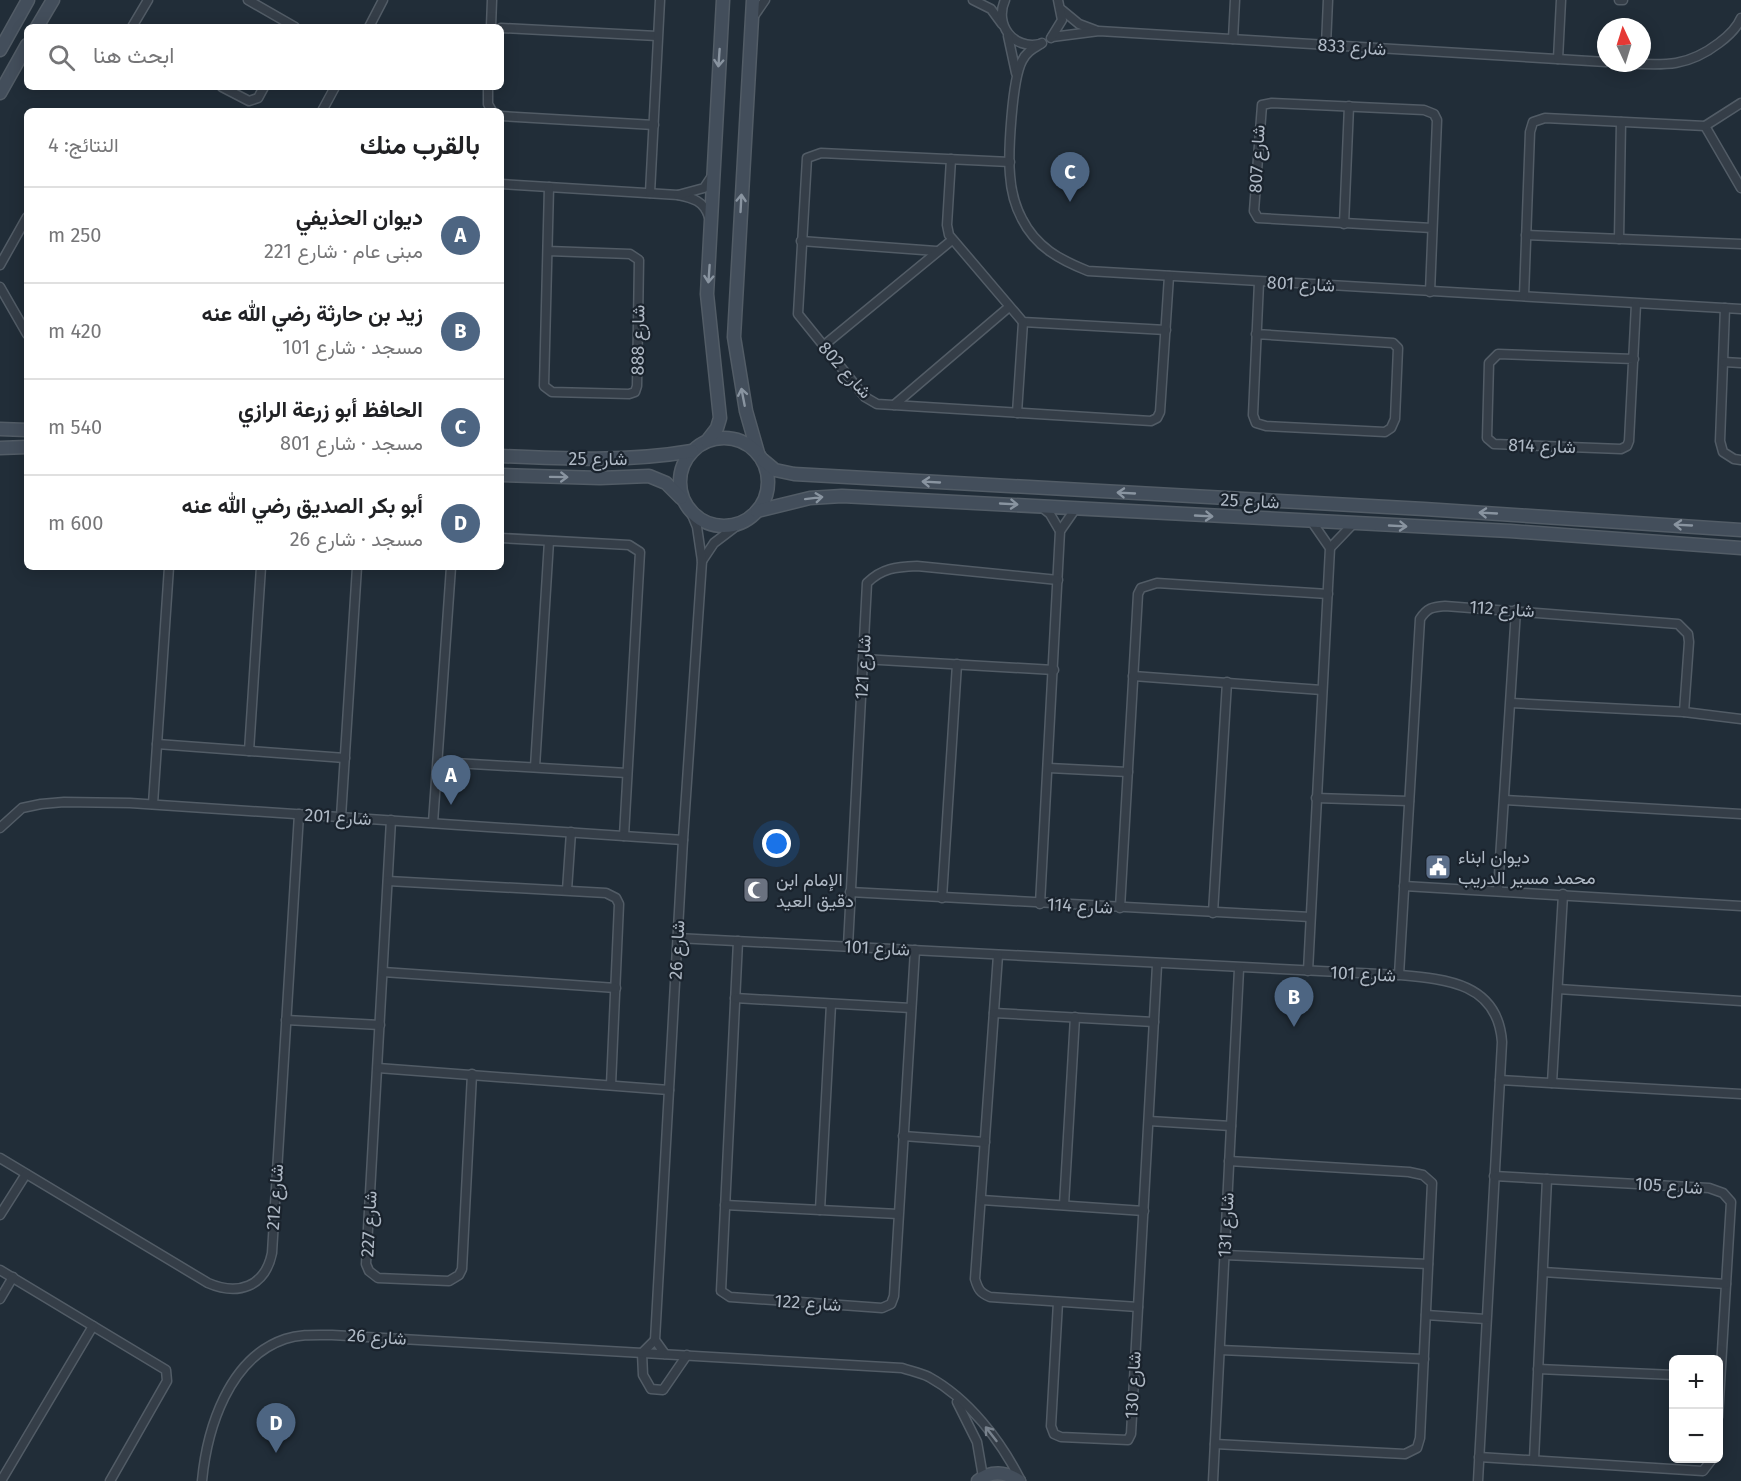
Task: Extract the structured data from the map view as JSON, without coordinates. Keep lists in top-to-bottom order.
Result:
{
  "streets": {
    "street": [
      "شارع 833",
      "شارع 807",
      "شارع 801",
      "شارع 888",
      "شارع 802",
      "شارع 814",
      "شارع 25",
      "شارع 112",
      "شارع 121",
      "شارع 201",
      "شارع 114",
      "شارع 101",
      "شارع 26",
      "شارع 105",
      "شارع 212",
      "شارع 227",
      "شارع 131",
      "شارع 122",
      "شارع 130"
    ]
  },
  "crossings": [
    ["شارع 833", "شارع 801"],
    ["شارع 807", "شارع 801"],
    ["شارع 801", "شارع 802"],
    ["شارع 801", "شارع 814"],
    ["شارع 25", "شارع 26"],
    ["شارع 112", "شارع 101"],
    ["شارع 121", "شارع 114"],
    ["شارع 121", "شارع 101"],
    ["شارع 201", "شارع 26"],
    ["شارع 201", "شارع 212"],
    ["شارع 201", "شارع 227"],
    ["شارع 101", "شارع 26"],
    ["شارع 101", "شارع 105"],
    ["شارع 101", "شارع 131"],
    ["شارع 101", "شارع 122"],
    ["شارع 101", "شارع 130"]
  ],
  "places": {
    "public building": ["ديوان ابناء محمد مسير الدريب"],
    "mosque": ["الإمام ابن دقيق العيد"]
  },
  "north": "top",
  "page": {
    "search": "ابحث هنا",
    "heading": ["بالقرب منك", "النتائج: 4"],
    "pins": [
      "C",
      "A",
      "B",
      "D"
    ],
    "list": [
      {
        "mark": "A",
        "name": "ديوان الحذيفي",
        "note": "مبنى عام · شارع 221",
        "value": "250 m"
      },
      {
        "mark": "B",
        "name": "زيد بن حارثة رضي الله عنه",
        "note": "مسجد · شارع 101",
        "value": "420 m"
      },
      {
        "mark": "C",
        "name": "الحافظ أبو زرعة الرازي",
        "note": "مسجد · شارع 801",
        "value": "540 m"
      },
      {
        "mark": "D",
        "name": "أبو بكر الصديق رضي الله عنه",
        "note": "مسجد · شارع 26",
        "value": "600 m"
      }
    ],
    "map_buttons": ["+", "−"]
  }
}
